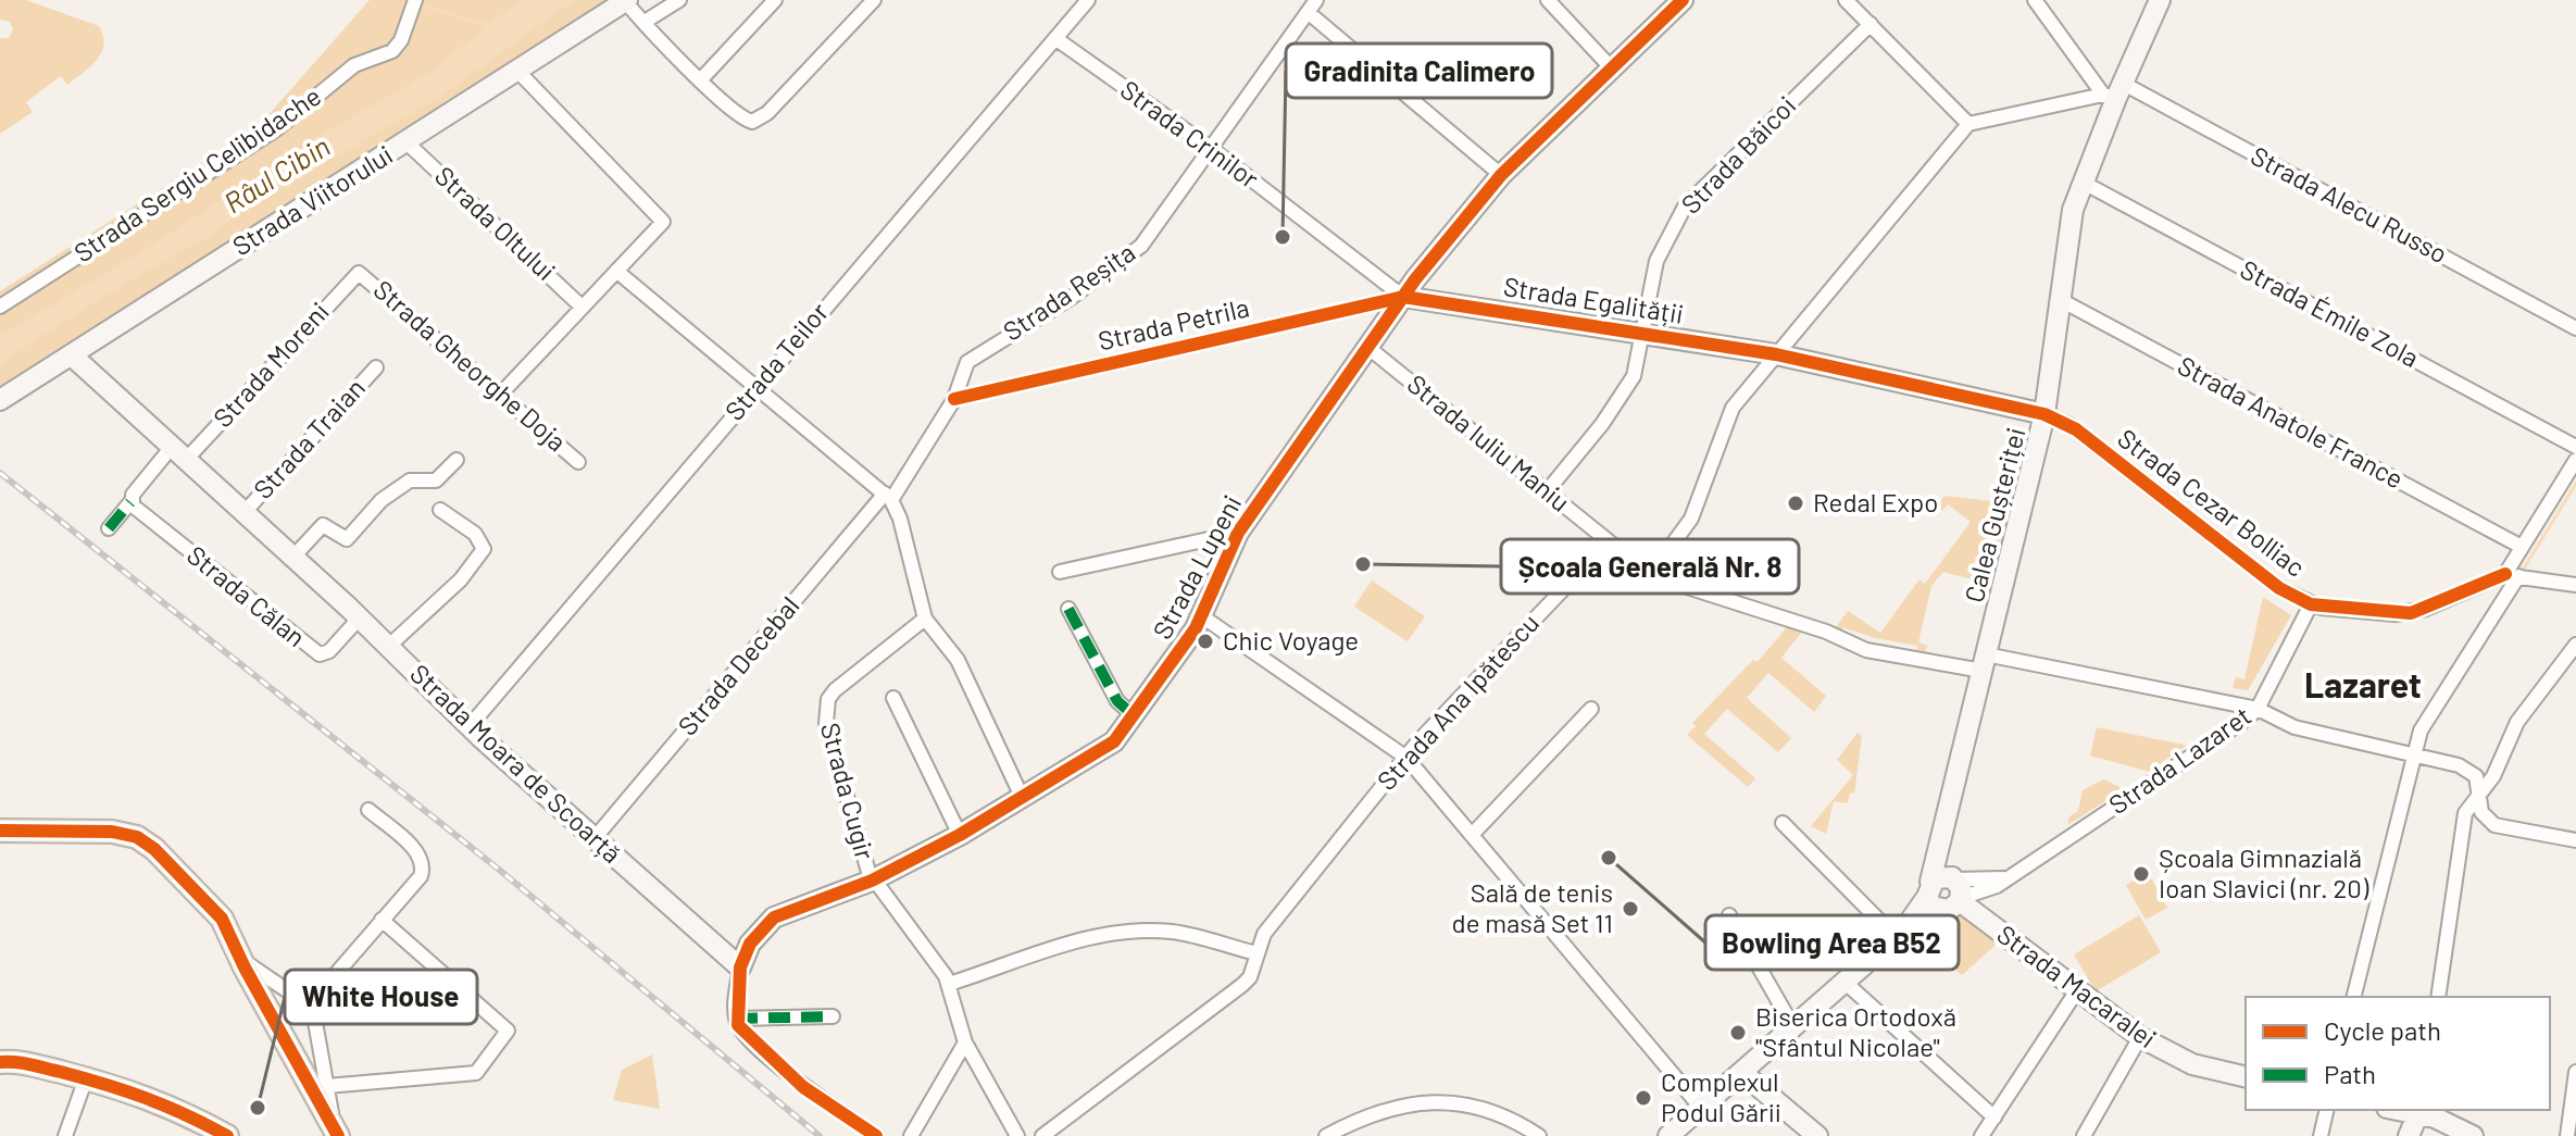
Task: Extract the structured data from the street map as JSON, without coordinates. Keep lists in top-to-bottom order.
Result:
{
  "streets": {
    "street": [
      "Strada Crinilor",
      "Strada Băicoi",
      "Strada Sergiu Celibidache",
      "Strada Viitorului",
      "Strada Alecu Russo",
      "Strada Oltului",
      "Strada Reșița",
      "Strada Egalității",
      "Strada Émile Zola",
      "Strada Petrila",
      "Strada Teilor",
      "Strada Moreni",
      "Strada Gheorghe Doja",
      "Strada Anatole France",
      "Strada Traian",
      "Strada Iuliu Maniu",
      "Strada Cezar Bolliac",
      "Calea Gușteriței",
      "Strada Lupeni",
      "Strada Călan",
      "Strada Decebal",
      "Strada Ana Ipătescu",
      "Strada Lazaret",
      "Strada Moara de Scoarță",
      "Strada Cugir",
      "Strada Macaralei"
    ]
  },
  "crossings": [
    ["Strada Crinilor", "Strada Reșița"],
    ["Strada Crinilor", "Strada Egalității"],
    ["Strada Crinilor", "Strada Petrila"],
    ["Strada Crinilor", "Strada Teilor"],
    ["Strada Crinilor", "Strada Lupeni"],
    ["Strada Băicoi", "Strada Egalității"],
    ["Strada Băicoi", "Strada Iuliu Maniu"],
    ["Strada Viitorului", "Strada Oltului"],
    ["Strada Viitorului", "Strada Moara de Scoarță"],
    ["Strada Alecu Russo", "Calea Gușteriței"],
    ["Strada Reșița", "Strada Petrila"],
    ["Strada Reșița", "Strada Decebal"],
    ["Strada Egalității", "Strada Petrila"],
    ["Strada Egalității", "Strada Cezar Bolliac"],
    ["Strada Egalității", "Calea Gușteriței"],
    ["Strada Egalității", "Strada Lupeni"],
    ["Strada Émile Zola", "Calea Gușteriței"],
    ["Strada Petrila", "Strada Lupeni"],
    ["Strada Teilor", "Strada Moara de Scoarță"],
    ["Strada Moreni", "Strada Gheorghe Doja"],
    ["Strada Moreni", "Strada Moara de Scoarță"],
    ["Strada Anatole France", "Calea Gușteriței"],
    ["Strada Traian", "Strada Moara de Scoarță"],
    ["Strada Iuliu Maniu", "Strada Lupeni"],
    ["Strada Iuliu Maniu", "Strada Ana Ipătescu"],
    ["Strada Cezar Bolliac", "Calea Gușteriței"],
    ["Strada Cezar Bolliac", "Strada Lazaret"],
    ["Calea Gușteriței", "Strada Lazaret"],
    ["Calea Gușteriței", "Strada Macaralei"],
    ["Strada Lupeni", "Strada Moara de Scoarță"],
    ["Strada Lupeni", "Strada Cugir"],
    ["Strada Călan", "Strada Moara de Scoarță"],
    ["Strada Decebal", "Strada Moara de Scoarță"],
    ["Strada Lazaret", "Strada Macaralei"]
  ],
  "districts": ["Lazaret"],
  "water": ["Râul Cibin"],
  "places": [
    "Gradinita Calimero",
    "Redal Expo",
    "Școala Generală Nr. 8",
    "Chic Voyage",
    "Bowling Area B52",
    "Școala Gimnazială Ioan Slavici (nr. 20)",
    "Sală de tenis de masă Set 11",
    "Biserica Ortodoxă \"Sfântul Nicolae\"",
    "Complexul Podul Gării",
    "White House"
  ],
  "legend": ["Cycle path", "Path"]
}
